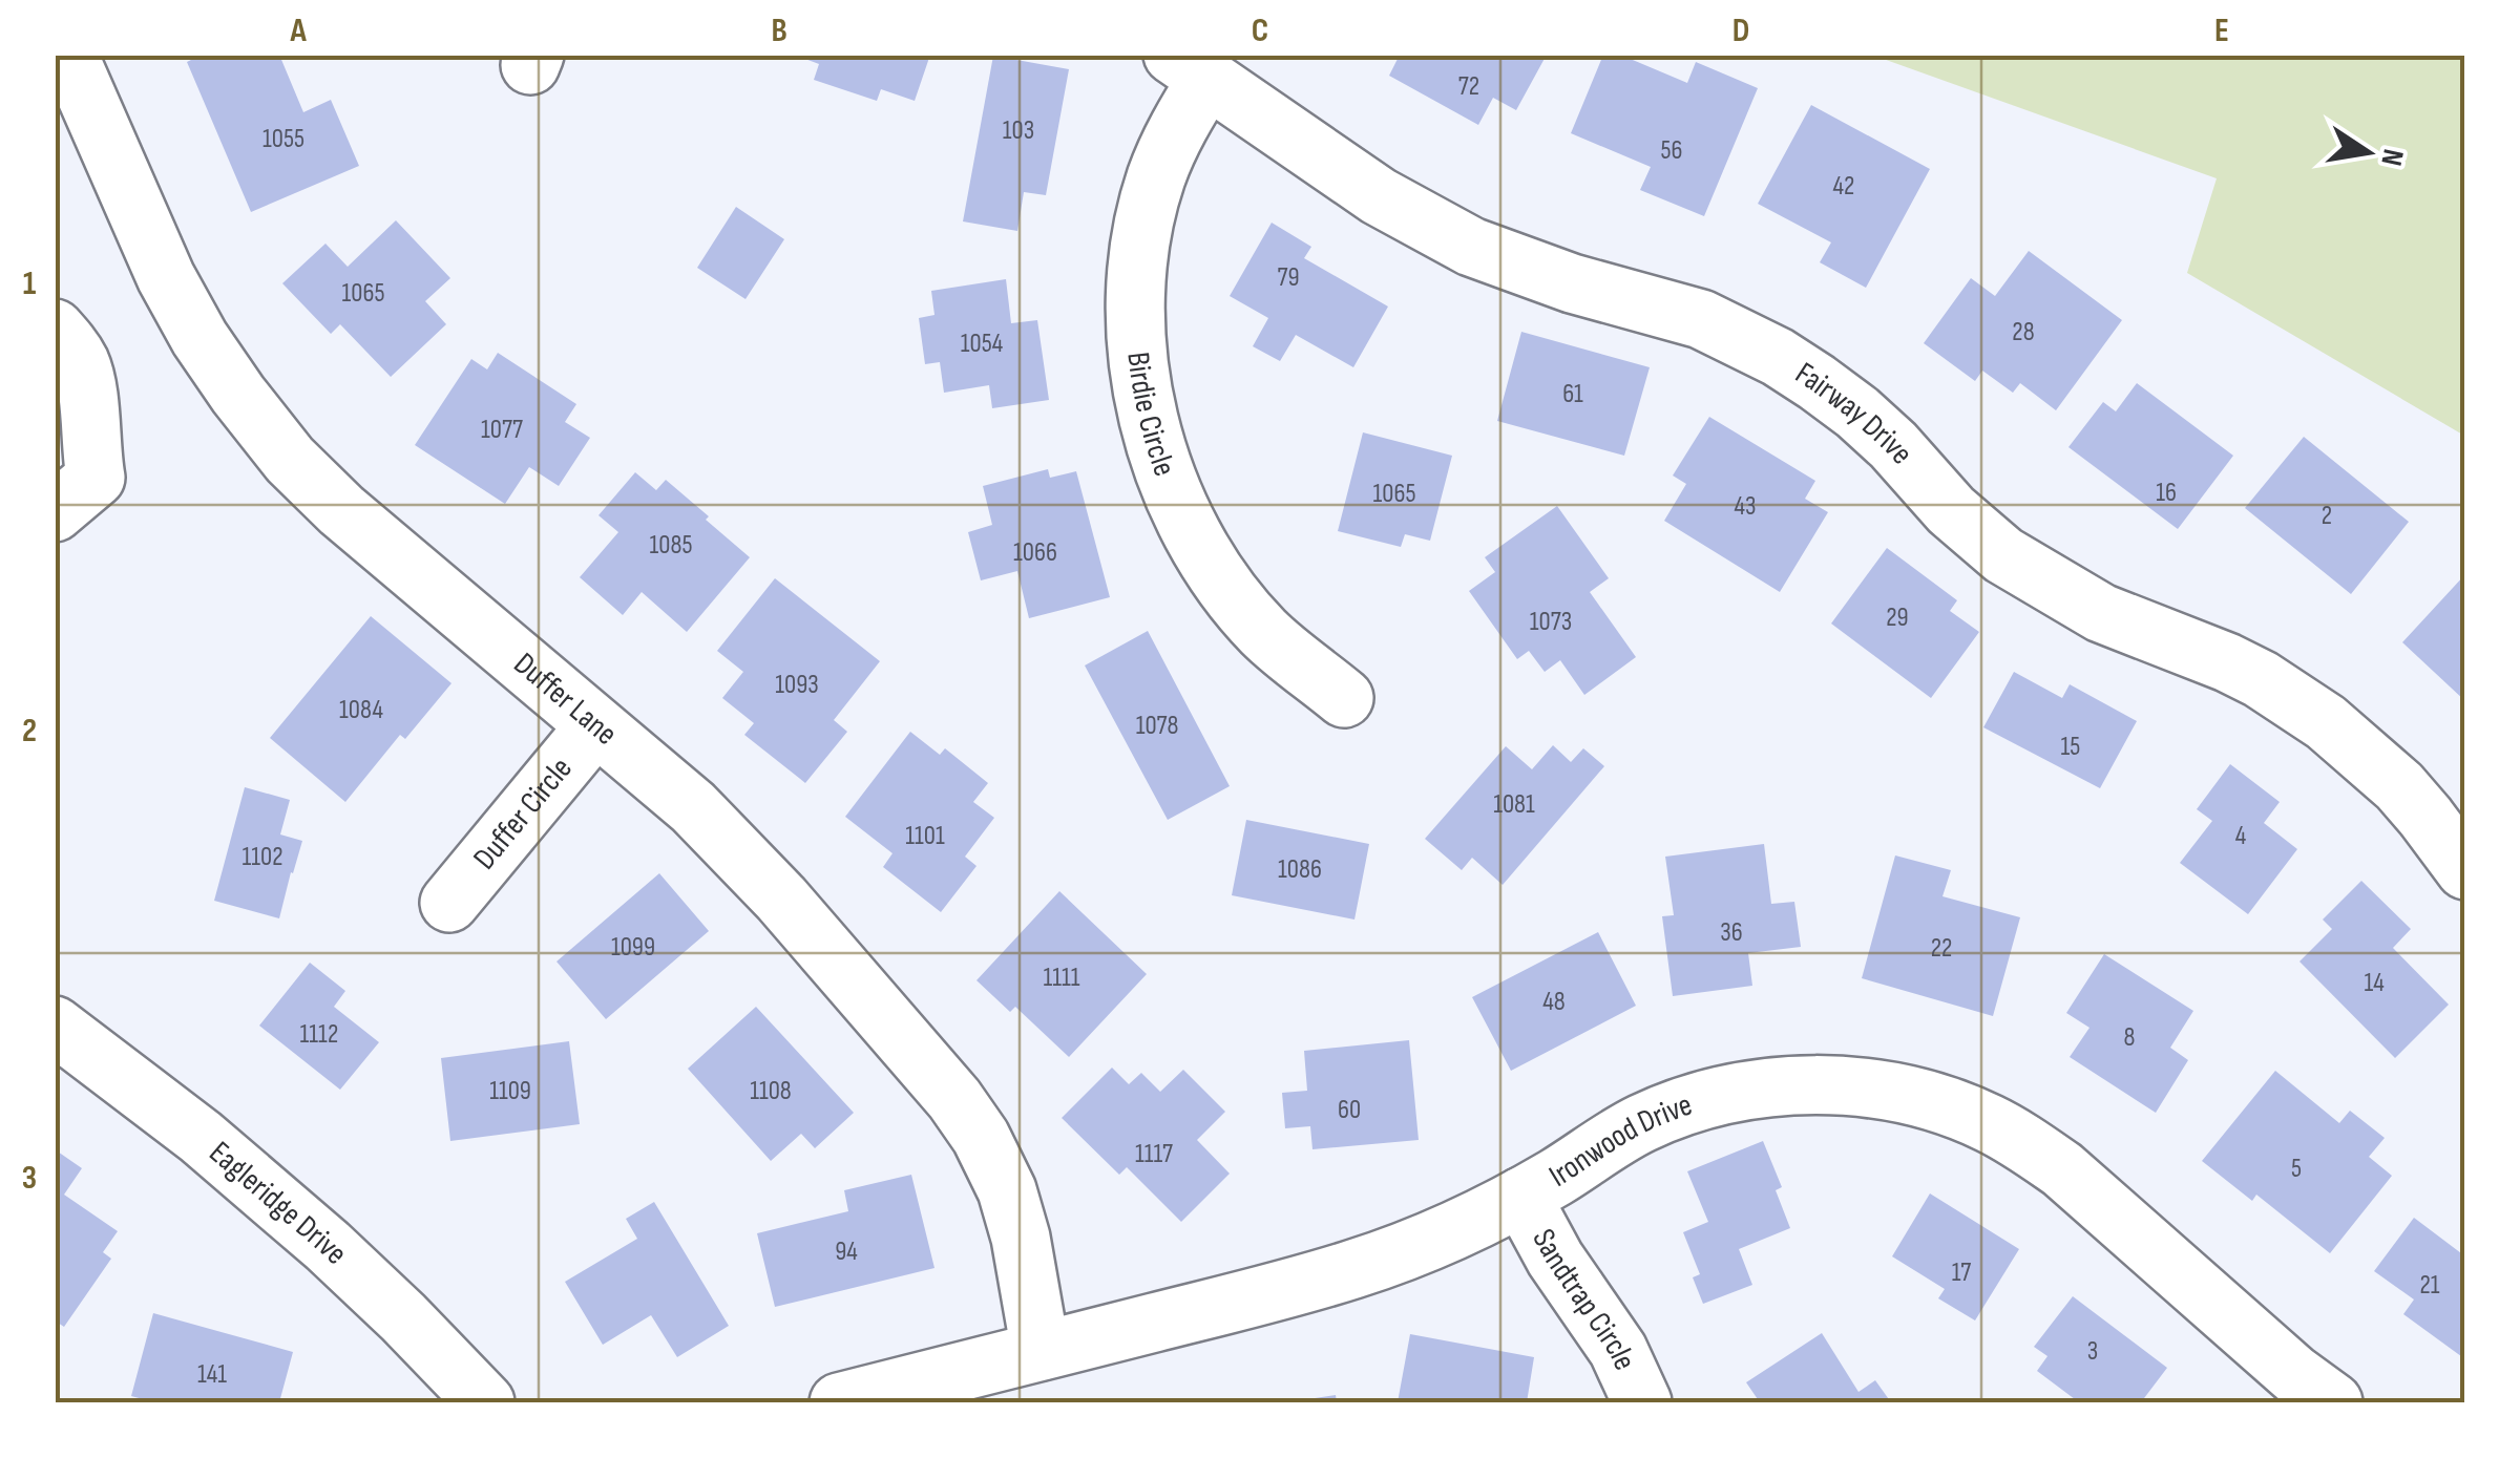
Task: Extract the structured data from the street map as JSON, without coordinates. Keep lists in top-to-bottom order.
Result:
{
  "streets": {
    "street": [
      "Birdie Circle",
      "Fairway Drive",
      "Duffer Lane",
      "Duffer Circle",
      "Ironwood Drive",
      "Eagleridge Drive",
      "Sandtrap Circle"
    ]
  },
  "crossings": [
    ["Birdie Circle", "Fairway Drive"],
    ["Duffer Lane", "Duffer Circle"],
    ["Duffer Lane", "Ironwood Drive"],
    ["Ironwood Drive", "Sandtrap Circle"]
  ],
  "house_numbers": [
    "72",
    "103",
    "1055",
    "56",
    "42",
    "79",
    "1065",
    "28",
    "1054",
    "61",
    "1077",
    "16",
    "1065",
    "43",
    "2",
    "1085",
    "1066",
    "29",
    "1073",
    "1093",
    "1084",
    "1078",
    "15",
    "1081",
    "1101",
    "4",
    "1102",
    "1086",
    "36",
    "1099",
    "22",
    "1111",
    "14",
    "48",
    "1112",
    "8",
    "1109",
    "1108",
    "60",
    "1117",
    "5",
    "94",
    "17",
    "21",
    "3",
    "141"
  ],
  "north": "right",
  "grid": {
    "columns": [
      "A",
      "B",
      "C",
      "D",
      "E"
    ],
    "rows": ["1", "2", "3"]
  }
}
